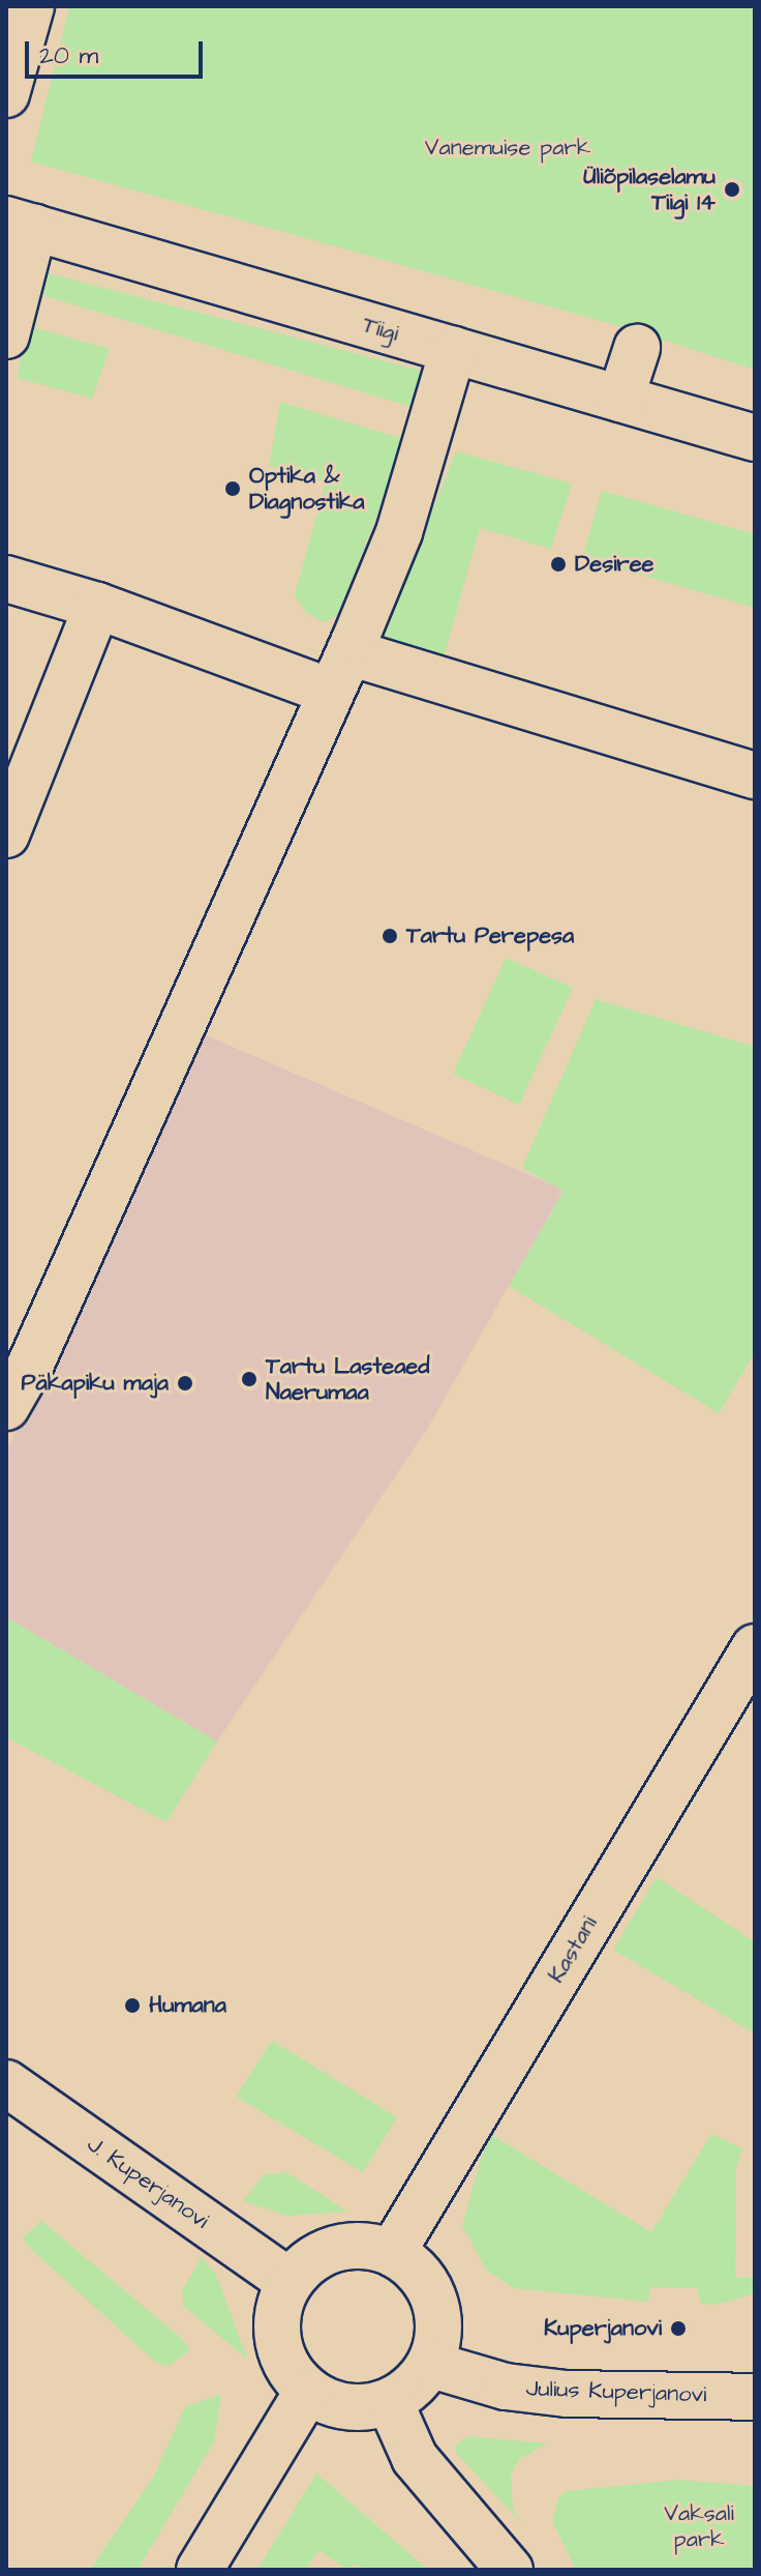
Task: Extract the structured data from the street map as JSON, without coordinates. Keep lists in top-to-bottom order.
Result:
{
  "streets": {
    "street": [
      "Tiigi",
      "Kastani",
      "J. Kuperjanovi",
      "Julius Kuperjanovi"
    ]
  },
  "crossings": [
    ["Kastani", "J. Kuperjanovi"],
    ["Kastani", "Julius Kuperjanovi"],
    ["J. Kuperjanovi", "Julius Kuperjanovi"]
  ],
  "parks": ["Vanemuise park", "Vaksali park"],
  "places": [
    "Üliõpilaselamu Tiigi 14",
    "Optika & Diagnostika",
    "Desiree",
    "Tartu Perepesa",
    "Tartu Lasteaed Naerumaa",
    "Päkapiku maja",
    "Humana",
    "Kuperjanovi"
  ],
  "scale_bar": "20 m"
}
